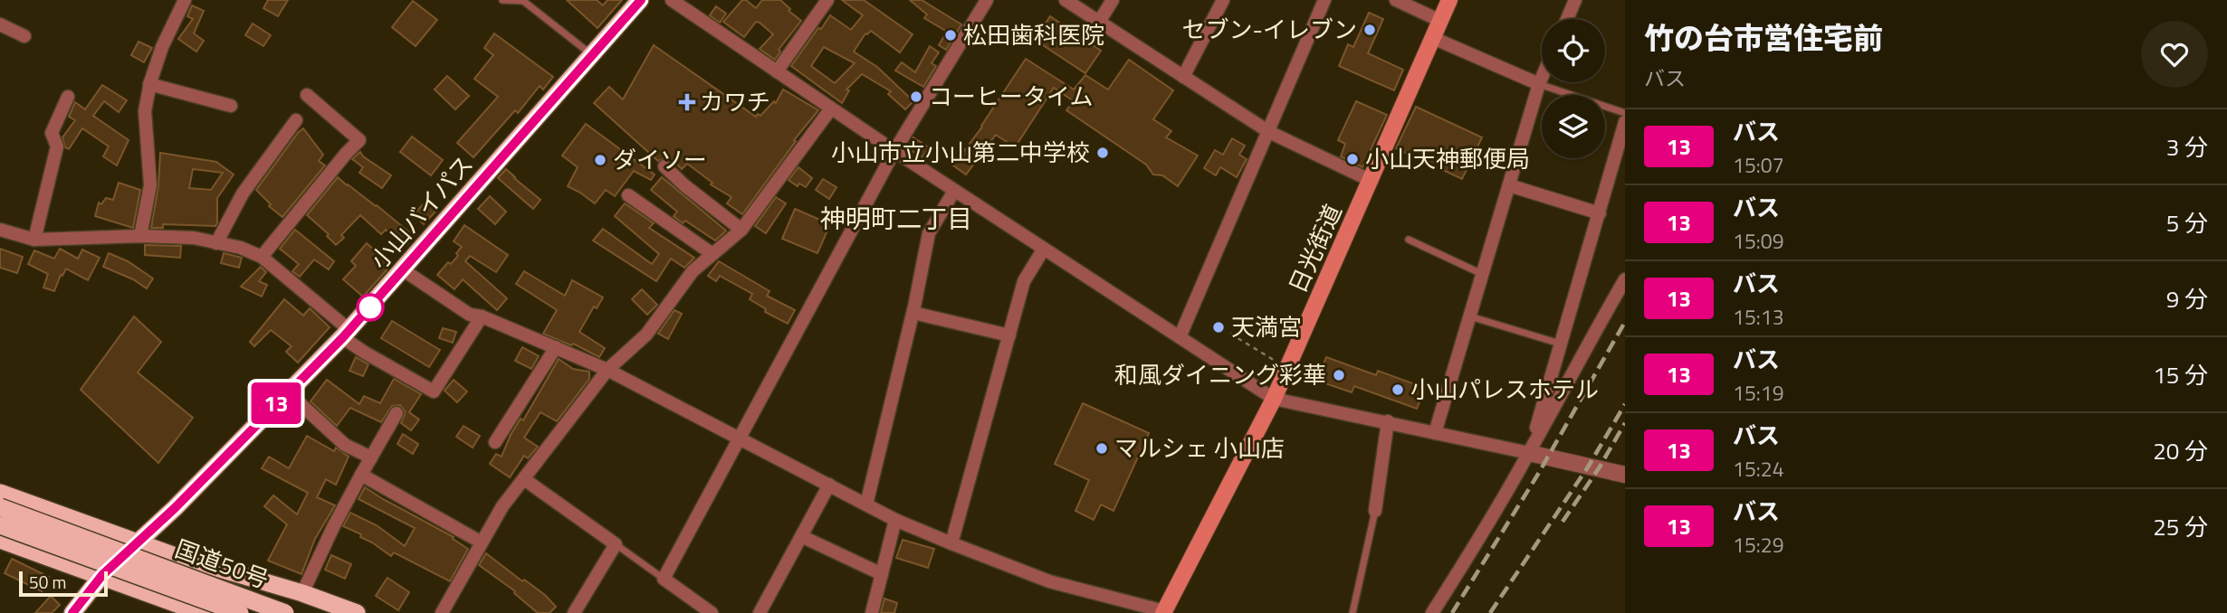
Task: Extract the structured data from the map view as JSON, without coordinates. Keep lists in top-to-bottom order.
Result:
{
  "streets": {
    "highway": ["小山バイパス", "国道50号"],
    "main road": ["日光街道"]
  },
  "districts": ["神明町二丁目"],
  "places": {
    "other": [
      "セブン-イレブン",
      "松田歯科医院",
      "コーヒータイム",
      "小山市立小山第二中学校",
      "小山天神郵便局",
      "ダイソー",
      "天満宮",
      "和風ダイニング彩華",
      "小山パレスホテル",
      "マルシェ 小山店"
    ],
    "health": ["カワチ"]
  },
  "lines": ["bus line 13"],
  "scale_bar": "50 m",
  "page": {
    "on_map": "13",
    "heading": ["竹の台市営住宅前", "バス"],
    "list": [
      {
        "mark": "13",
        "name": "バス",
        "note": "15:07",
        "value": "3 分"
      },
      {
        "mark": "13",
        "name": "バス",
        "note": "15:09",
        "value": "5 分"
      },
      {
        "mark": "13",
        "name": "バス",
        "note": "15:13",
        "value": "9 分"
      },
      {
        "mark": "13",
        "name": "バス",
        "note": "15:19",
        "value": "15 分"
      },
      {
        "mark": "13",
        "name": "バス",
        "note": "15:24",
        "value": "20 分"
      },
      {
        "mark": "13",
        "name": "バス",
        "note": "15:29",
        "value": "25 分"
      }
    ],
    "scale": "50 m"
  }
}
